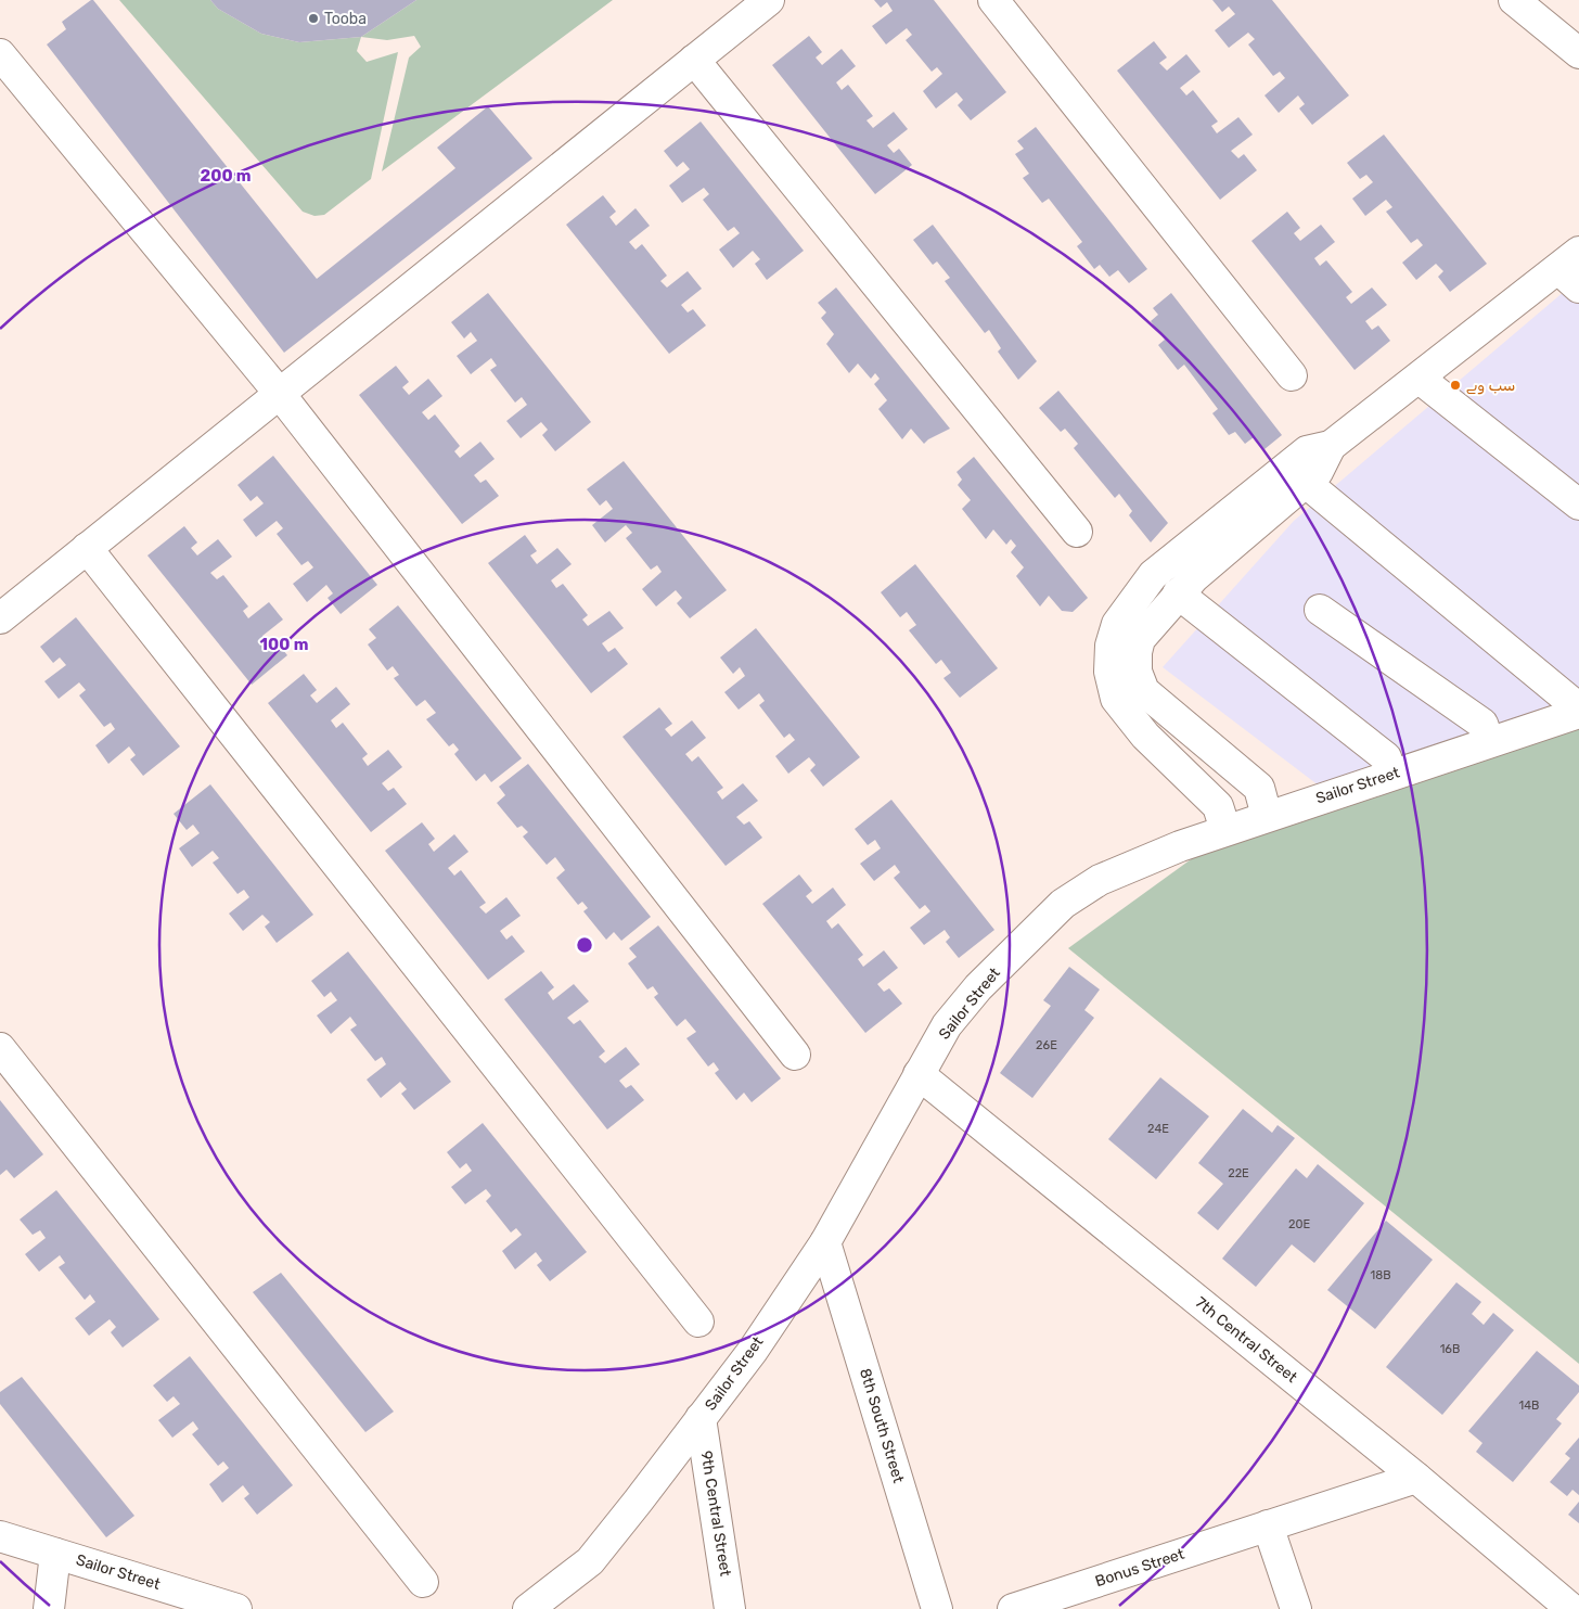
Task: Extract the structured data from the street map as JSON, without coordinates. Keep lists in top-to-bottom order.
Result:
{
  "streets": {
    "street": [
      "Sailor Street",
      "7th Central Street",
      "8th South Street",
      "9th Central Street",
      "Bonus Street"
    ]
  },
  "crossings": [
    ["Sailor Street", "7th Central Street"],
    ["Sailor Street", "8th South Street"],
    ["Sailor Street", "9th Central Street"],
    ["7th Central Street", "Bonus Street"]
  ],
  "places": ["Tooba", "سب وے"],
  "house_numbers": [
    "26E",
    "24E",
    "22E",
    "20E",
    "18B",
    "16B",
    "14B"
  ],
  "rings": ["200 m", "100 m"]
}
